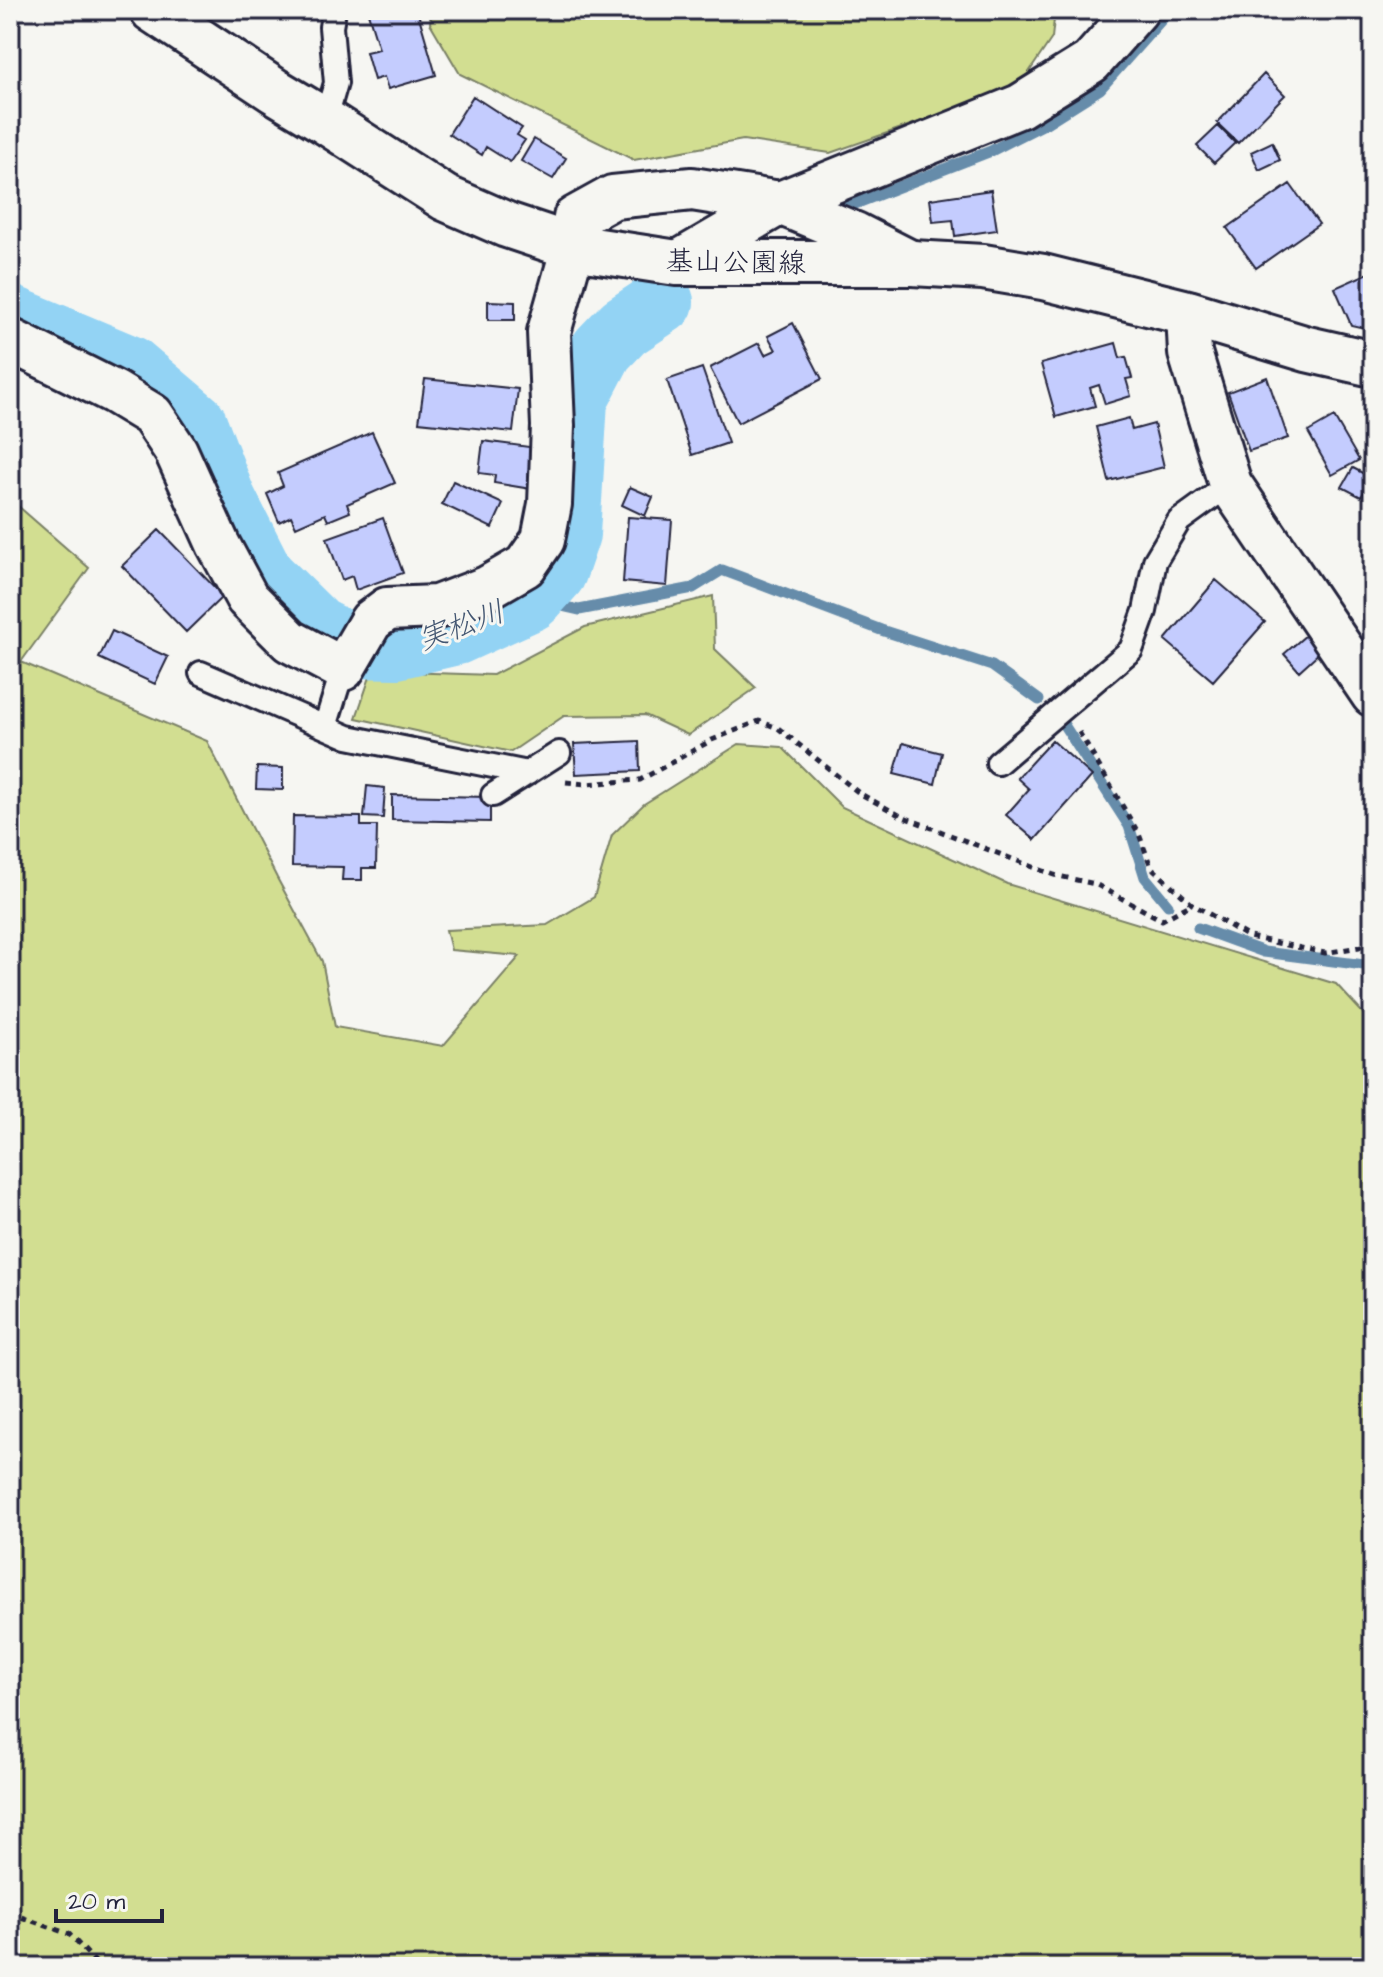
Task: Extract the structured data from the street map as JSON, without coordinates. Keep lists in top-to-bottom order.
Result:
{
  "streets": {
    "main road": ["基山公園線"]
  },
  "water": ["実松川"],
  "scale_bar": "20 m"
}
